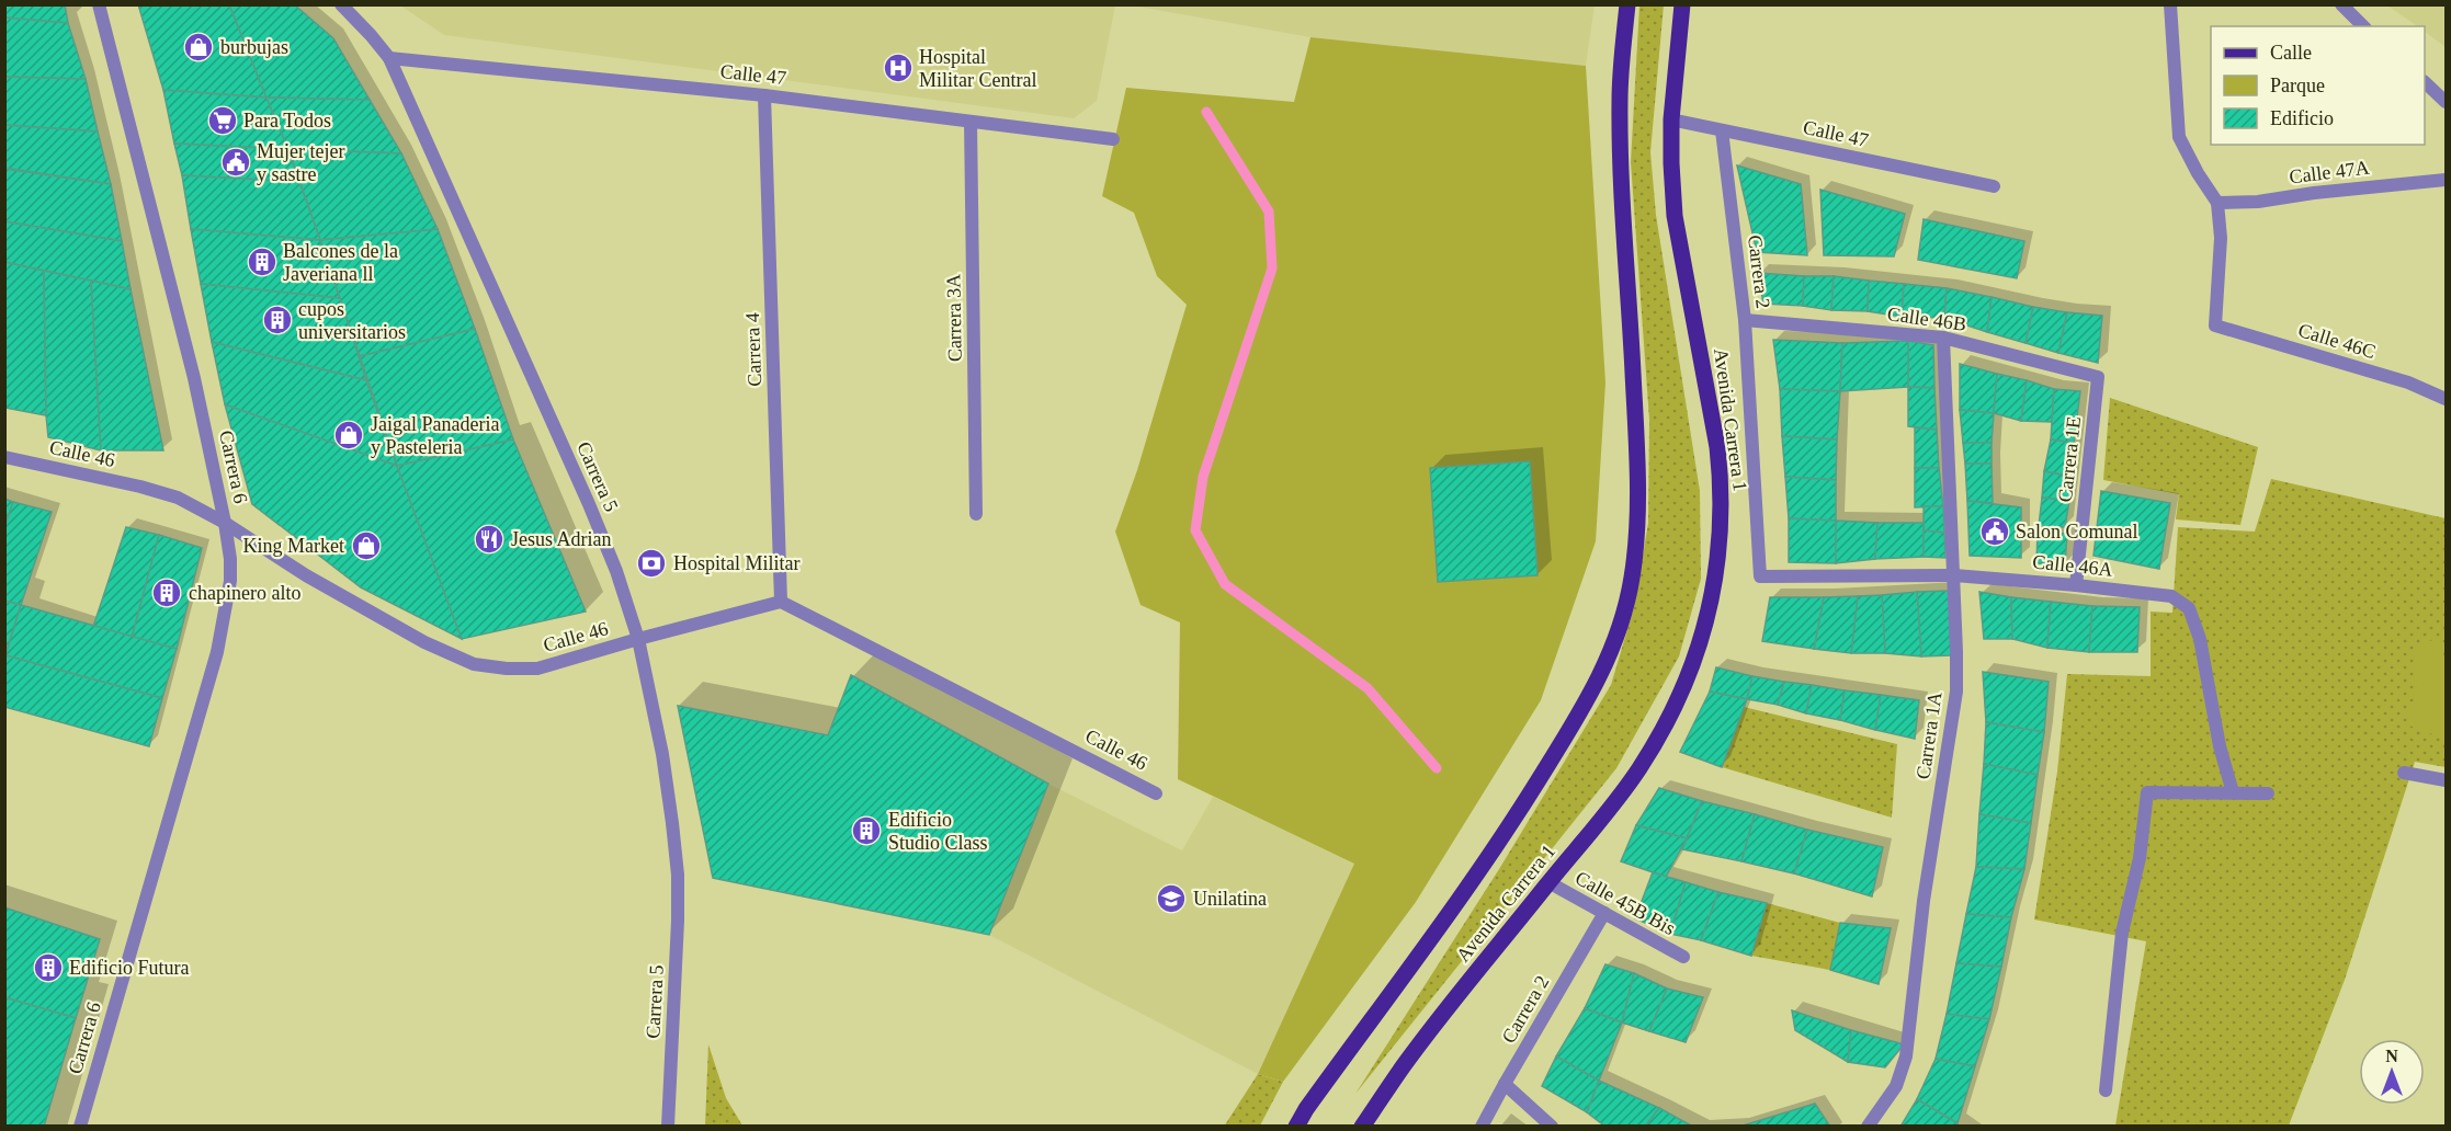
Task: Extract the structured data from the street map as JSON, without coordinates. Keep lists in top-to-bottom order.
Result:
{
  "streets": {
    "main road": ["Avenida Carrera 1"],
    "street": [
      "Calle 47",
      "Calle 47A",
      "Carrera 2",
      "Carrera 3A",
      "Calle 46B",
      "Calle 46C",
      "Carrera 4",
      "Calle 46",
      "Carrera 1E",
      "Carrera 6",
      "Carrera 5",
      "Calle 46A",
      "Carrera 1A",
      "Calle 45B Bis"
    ]
  },
  "crossings": [
    ["Calle 47", "Carrera 2"],
    ["Calle 47", "Carrera 3A"],
    ["Calle 47", "Carrera 4"],
    ["Calle 47", "Avenida Carrera 1"],
    ["Calle 47", "Carrera 5"],
    ["Calle 47A", "Calle 46C"],
    ["Carrera 2", "Calle 46B"],
    ["Carrera 2", "Calle 46A"],
    ["Carrera 2", "Calle 45B Bis"],
    ["Calle 46B", "Carrera 1E"],
    ["Calle 46B", "Carrera 1A"],
    ["Carrera 4", "Calle 46"],
    ["Avenida Carrera 1", "Calle 45B Bis"],
    ["Calle 46", "Carrera 6"],
    ["Calle 46", "Carrera 5"],
    ["Carrera 1E", "Calle 46A"],
    ["Calle 46A", "Carrera 1A"]
  ],
  "places": {
    "shop": ["burbujas", "Jaigal Panaderia y Pasteleria", "King Market"],
    "hospital": ["Hospital Militar Central"],
    "supermarket": ["Para Todos"],
    "public building": ["Mujer tejer y sastre", "Salon Comunal"],
    "building": [
      "Balcones de la Javeriana ll",
      "cupos universitarios",
      "chapinero alto",
      "Edificio Studio Class",
      "Edificio Futura"
    ],
    "restaurant": ["Jesus Adrian"],
    "bank": ["Hospital Militar"],
    "school or university": ["Unilatina"]
  },
  "legend": ["Calle", "Parque", "Edificio"],
  "north": "top"
}
